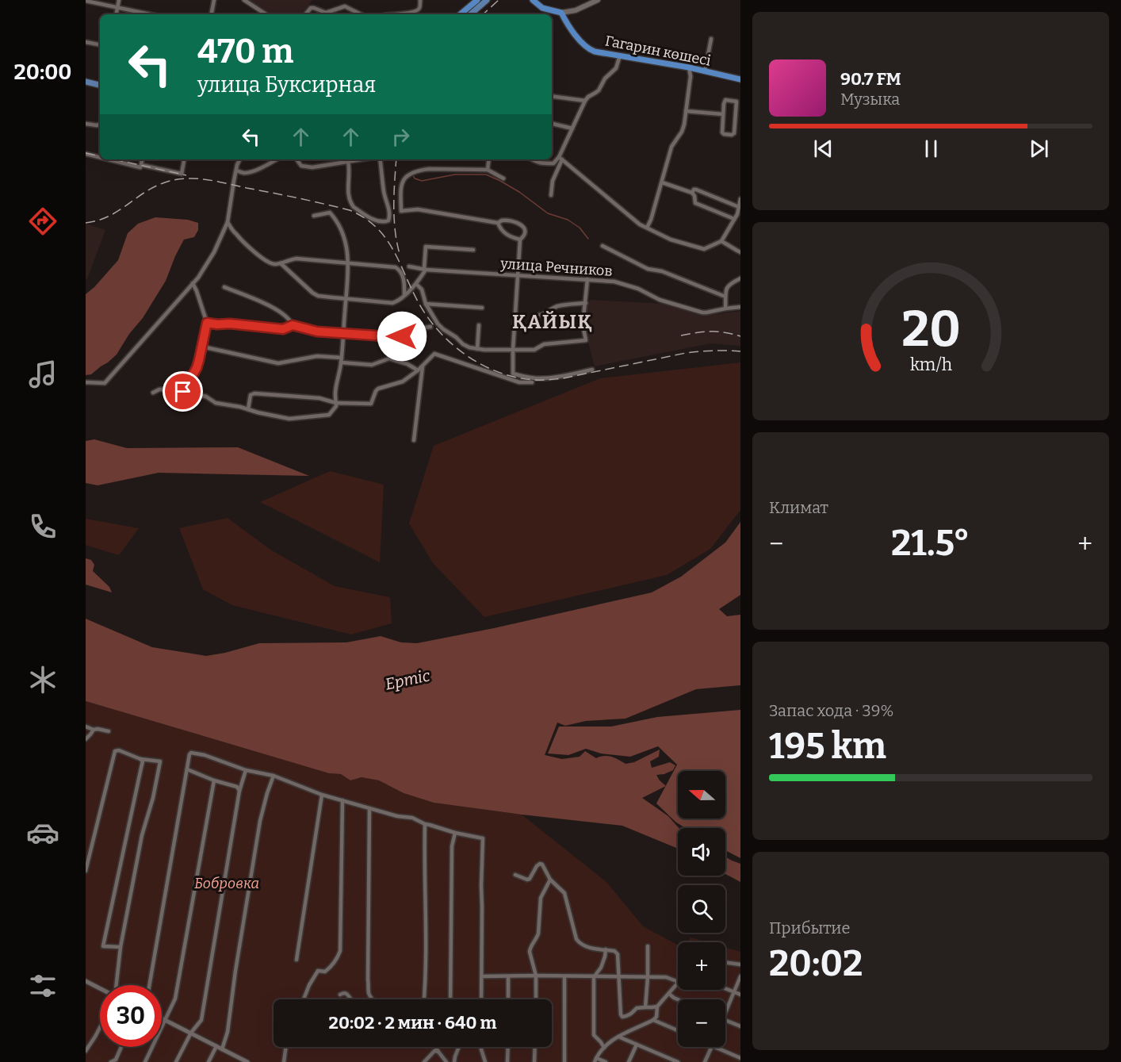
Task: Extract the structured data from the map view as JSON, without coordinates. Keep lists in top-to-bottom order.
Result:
{
  "streets": {
    "highway": ["Гагарин көшесі"],
    "street": ["улица Речников"]
  },
  "districts": ["ҚАЙЫҚ"],
  "water": ["Ертіс"],
  "parks": ["Бобровка"],
  "north": "left",
  "page": {
    "tabs": "20:00",
    "turn": ["470 m", "улица Буксирная"],
    "song": ["90.7 FM", "Музыка"],
    "tile": [
      "Климат",
      ["Запас хода · 39%", "195 km"],
      ["Прибытие", "20:02"]
    ],
    "heat": ["−", "21.5°", "+"],
    "map_buttons": ["+", "−"],
    "limit": "30",
    "trip": "20:02 · 2 мин · 640 m",
    "gauge": ["20", "km/h"]
  }
}
